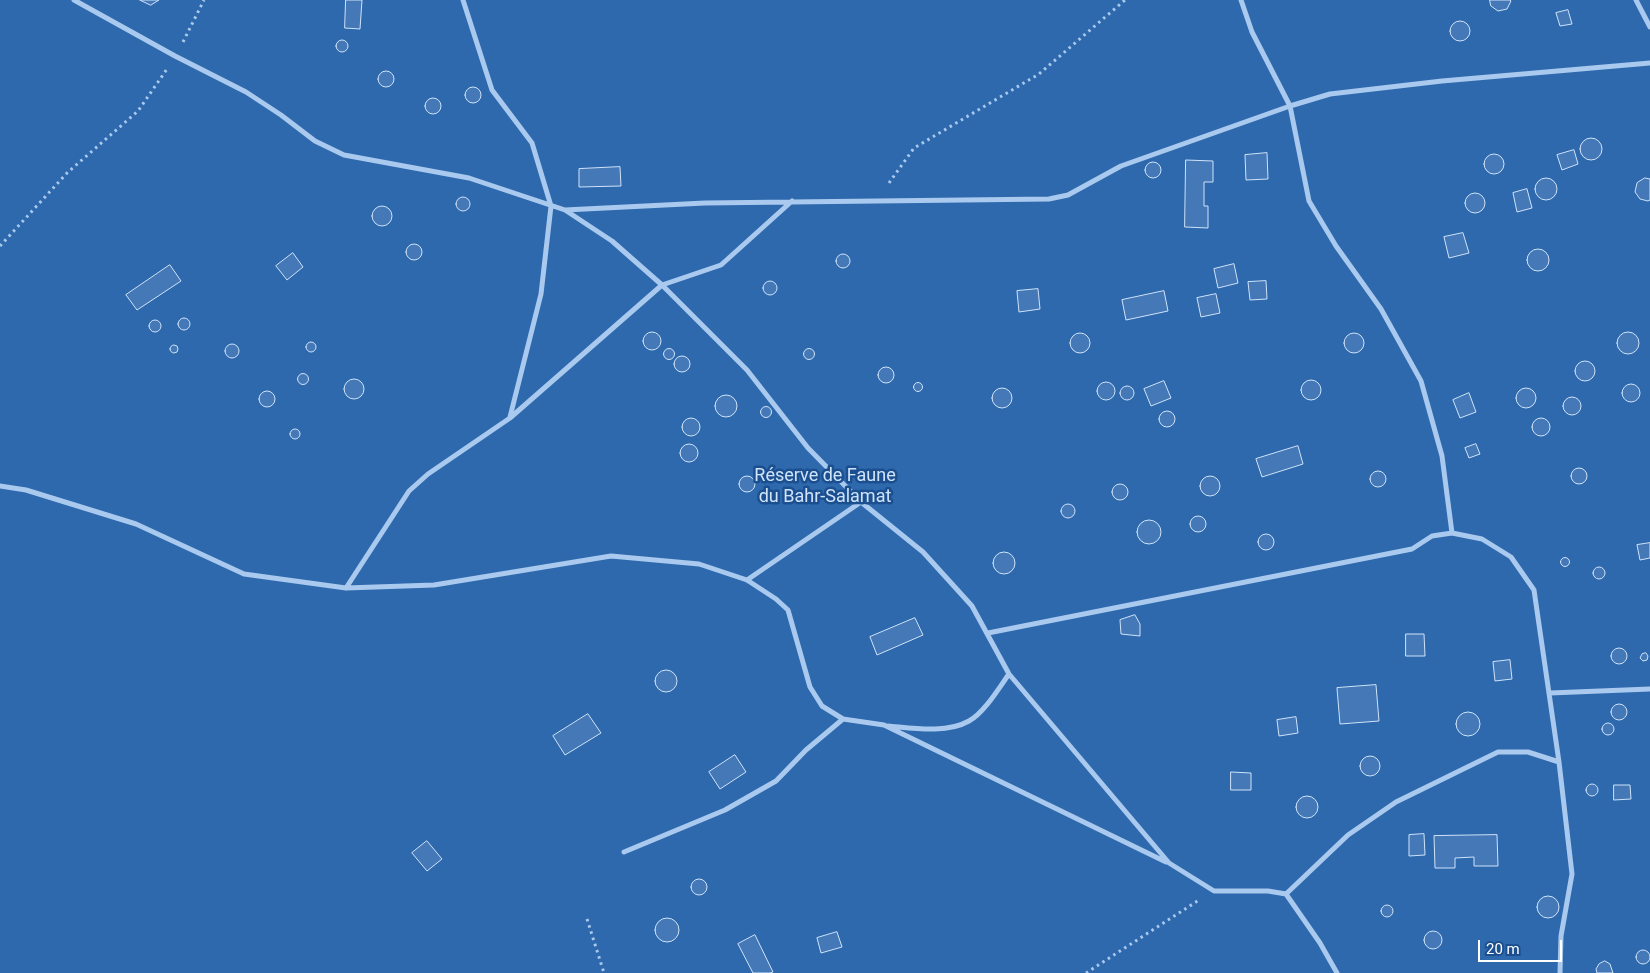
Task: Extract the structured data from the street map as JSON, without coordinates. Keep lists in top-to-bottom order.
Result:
{
  "parks": ["Réserve de Faune du Bahr-Salamat"],
  "scale_bar": "20 m"
}
